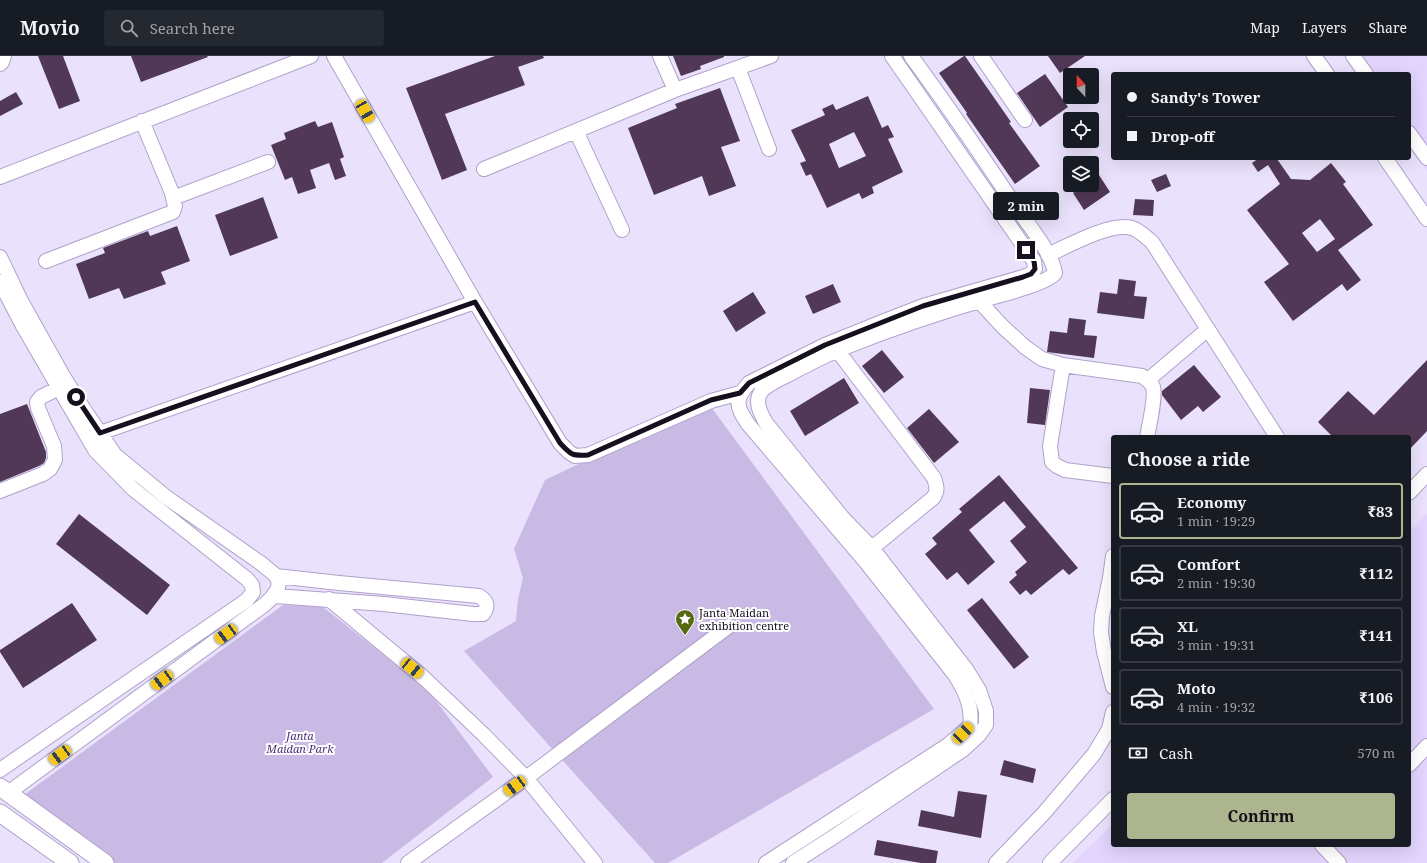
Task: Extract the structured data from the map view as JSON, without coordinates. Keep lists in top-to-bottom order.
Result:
{
  "parks": ["Janta Maidan Park"],
  "places": {
    "place": ["Janta Maidan exhibition centre"]
  },
  "north": "top",
  "page": {
    "header": "Movio",
    "search": "Search here",
    "nav": ["Map", "Layers", "Share"],
    "banner": ["Sandy's Tower", "Drop-off"],
    "bubble": "2 min",
    "heading": "Choose a ride",
    "list": [
      {
        "name": "Economy",
        "note": "1 min · 19:29",
        "value": "₹83"
      },
      {
        "name": "Comfort",
        "note": "2 min · 19:30",
        "value": "₹112"
      },
      {
        "name": "XL",
        "note": "3 min · 19:31",
        "value": "₹141"
      },
      {
        "name": "Moto",
        "note": "4 min · 19:32",
        "value": "₹106"
      }
    ],
    "pay": ["Cash", "570 m"],
    "buttons": "Confirm"
  }
}
